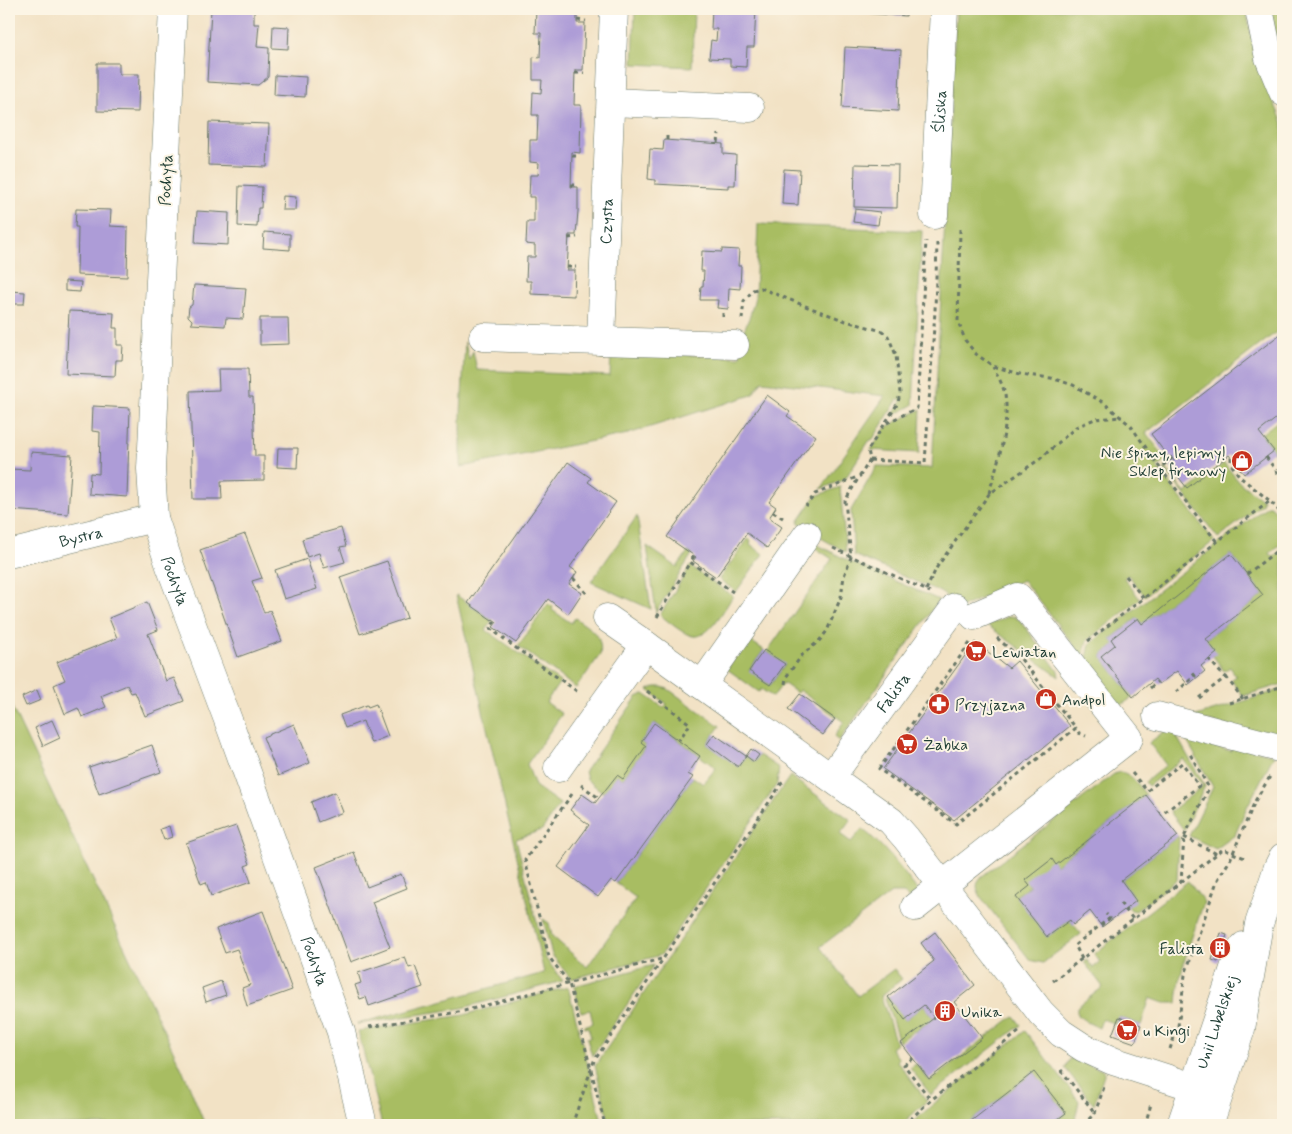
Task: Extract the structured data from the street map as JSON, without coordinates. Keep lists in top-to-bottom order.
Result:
{
  "streets": {
    "street": [
      "Śliska",
      "Pochyła",
      "Czysta",
      "Bystra",
      "Falista",
      "Unii Lubelskiej"
    ]
  },
  "crossings": [
    ["Pochyła", "Bystra"]
  ],
  "places": {
    "shop": ["Nie śpimy, lepimy! Sklep firmowy", "Andpol"],
    "supermarket": ["Lewiatan", "Żabka", "u Kingi"],
    "pharmacy": ["Przyjazna"],
    "building": ["Falista", "Unika"]
  }
}
